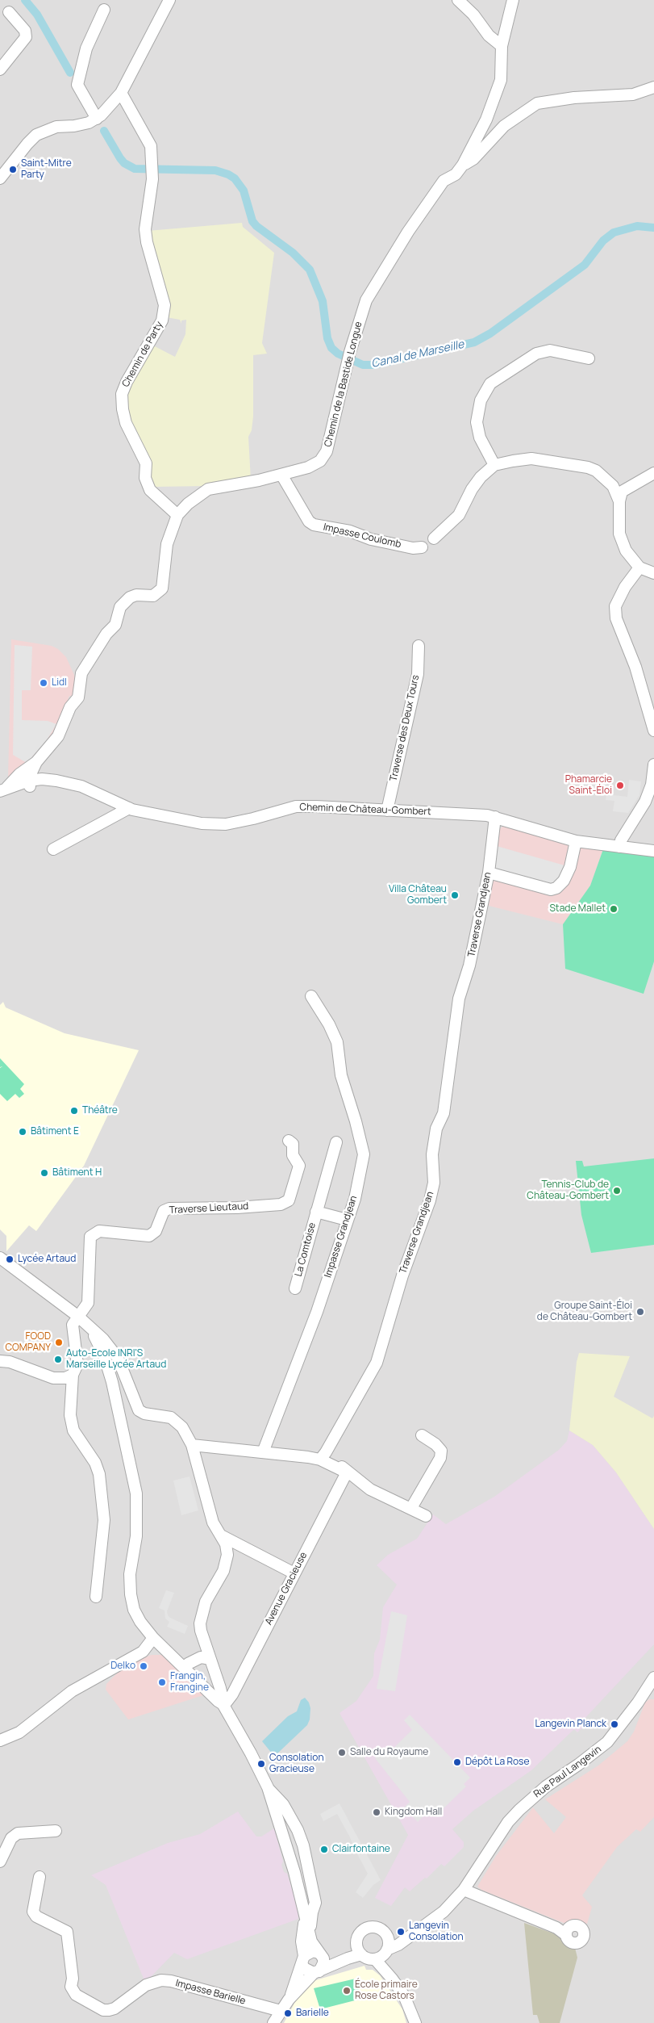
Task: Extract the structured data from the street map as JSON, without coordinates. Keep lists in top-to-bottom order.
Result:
{
  "streets": {
    "street": [
      "Chemin de Party",
      "Chemin de la Bastide Longue",
      "Impasse Coulomb",
      "Traverse des Deux Tours",
      "Chemin de Château-Gombert",
      "Traverse Grandjean",
      "Traverse Lieutaud",
      "Impasse Grandjean",
      "La Comtoise",
      "Avenue Gracieuse",
      "Rue Paul Langevin",
      "Impasse Barielle"
    ]
  },
  "crossings": [
    ["Chemin de Party", "Chemin de la Bastide Longue"],
    ["Chemin de la Bastide Longue", "Impasse Coulomb"],
    ["Chemin de la Bastide Longue", "Chemin de Château-Gombert"],
    ["Traverse des Deux Tours", "Chemin de Château-Gombert"],
    ["Chemin de Château-Gombert", "Traverse Grandjean"],
    ["Impasse Grandjean", "La Comtoise"]
  ],
  "water": ["Canal de Marseille"],
  "places": [
    "Saint-Mitre Party",
    "Lidl",
    "Phamarcie Saint-Éloi",
    "Villa Château Gombert",
    "Stade Mallet",
    "Théâtre",
    "Bâtiment E",
    "Bâtiment H",
    "Tennis-Club de Château-Gombert",
    "Lycée Artaud",
    "Groupe Saint-Éloi de Château-Gombert",
    "FOOD COMPANY",
    "Auto-Ecole INRI'S Marseille Lycée Artaud",
    "Delko",
    "Frangin, Frangine",
    "Langevin Planck",
    "Salle du Royaume",
    "Dépôt La Rose",
    "Consolation Gracieuse",
    "Kingdom Hall",
    "Clairfontaine",
    "Langevin Consolation",
    "École primaire Rose Castors",
    "Barielle"
  ]
}
